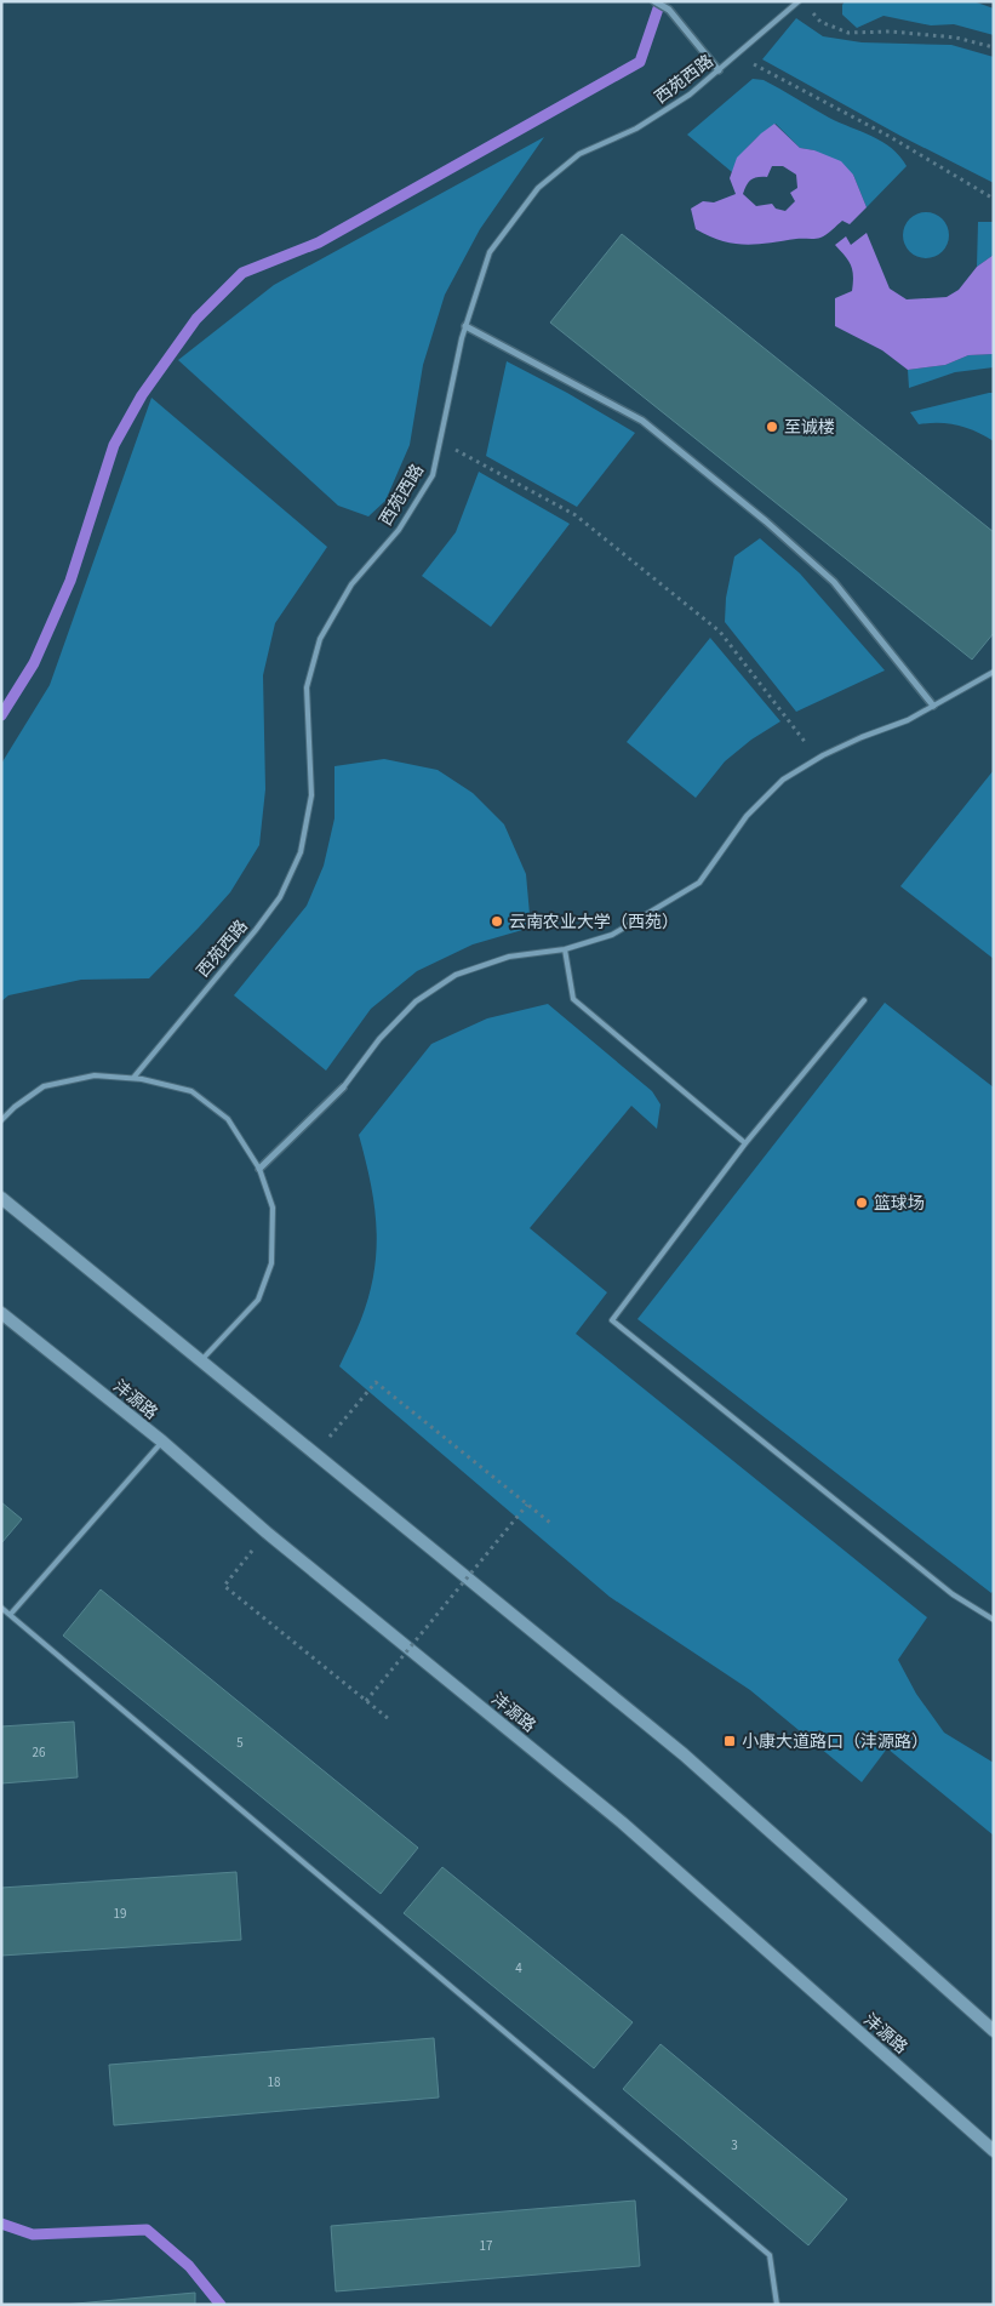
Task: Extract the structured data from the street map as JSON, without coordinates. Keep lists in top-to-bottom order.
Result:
{
  "streets": {
    "main road": ["沣源路"],
    "lane": ["西苑西路"]
  },
  "places": {
    "other": ["至诚楼", "云南农业大学（西苑）", "篮球场"],
    "transit": ["小康大道路口（沣源路）"]
  },
  "house_numbers": [
    "5",
    "26",
    "19",
    "4",
    "18",
    "3",
    "17"
  ]
}
